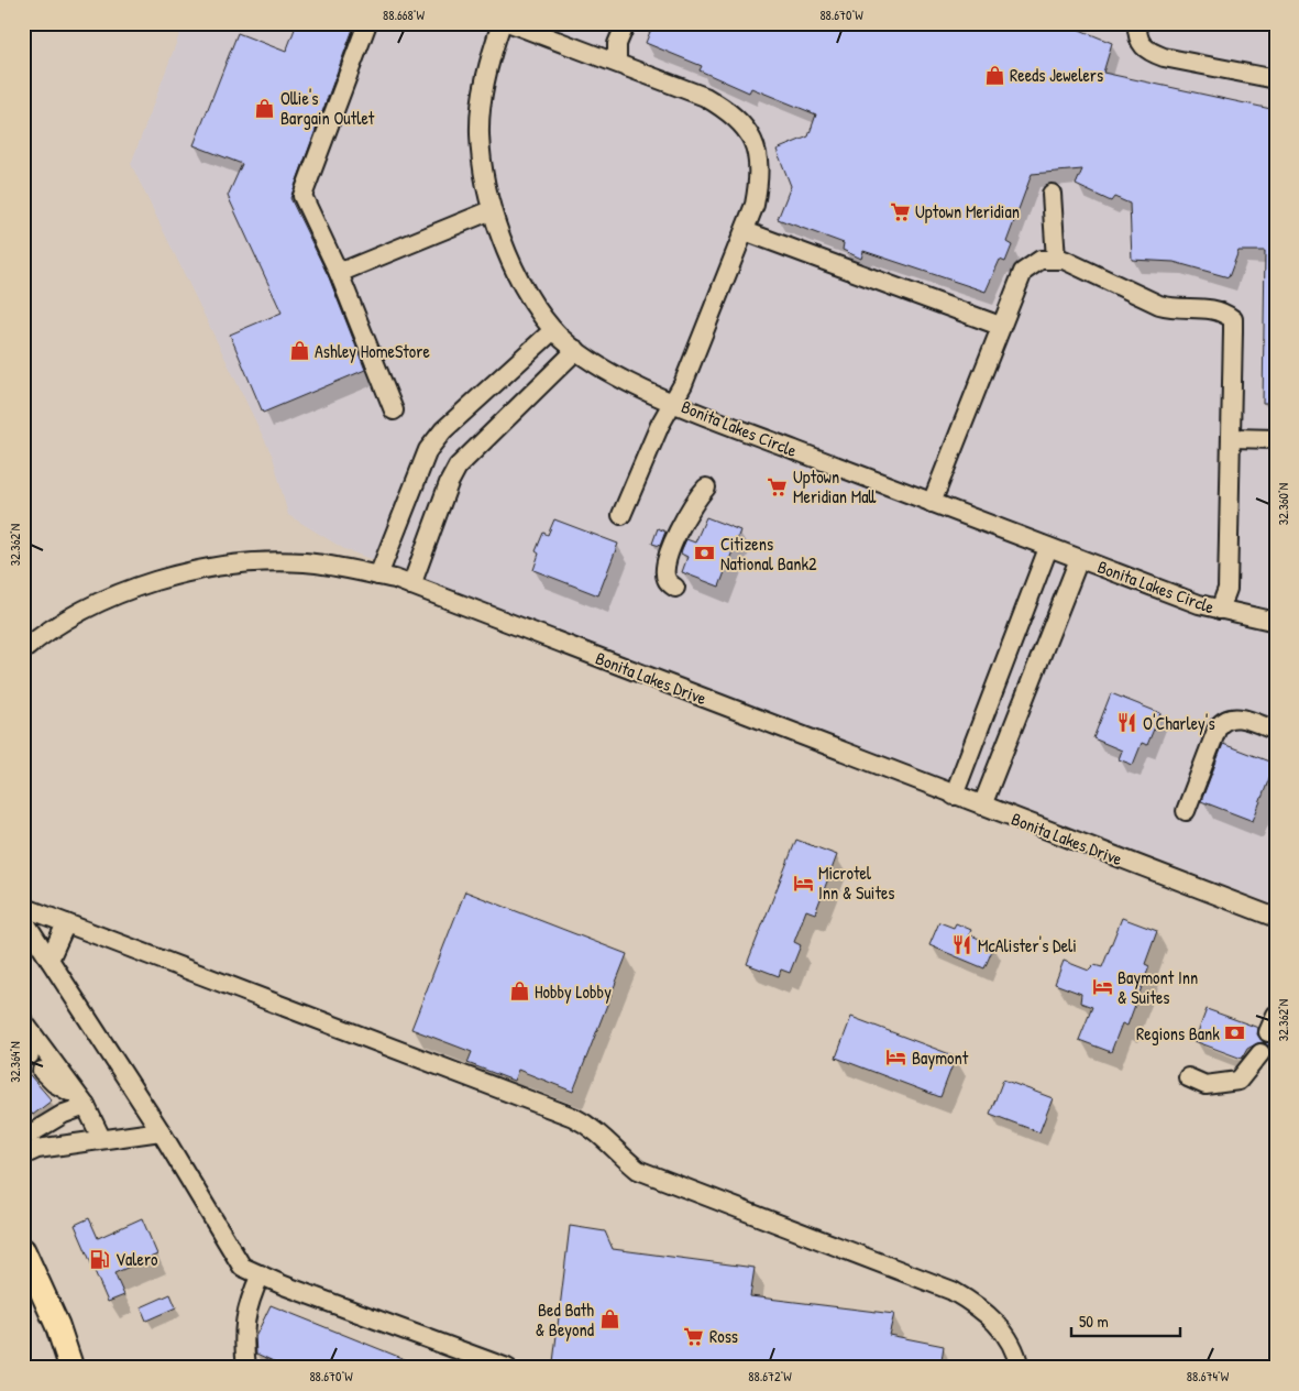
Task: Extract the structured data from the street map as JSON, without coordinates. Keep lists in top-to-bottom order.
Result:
{
  "streets": {
    "street": ["Bonita Lakes Circle", "Bonita Lakes Drive"]
  },
  "places": {
    "shop": [
      "Reeds Jewelers",
      "Ollie's Bargain Outlet",
      "Ashley HomeStore",
      "Hobby Lobby",
      "Bed Bath & Beyond"
    ],
    "supermarket": ["Uptown Meridian", "Uptown Meridian Mall", "Ross"],
    "bank": ["Citizens National Bank2", "Regions Bank"],
    "restaurant": ["O'Charley's", "McAlister's Deli"],
    "hotel": ["Microtel Inn & Suites", "Baymont Inn & Suites", "Baymont"],
    "fuel station": ["Valero"]
  },
  "scale_bar": "50 m",
  "coordinates": [
    "88.668°W",
    "88.670°W",
    "32.360°N",
    "32.362°N",
    "32.364°N",
    "88.672°W",
    "88.674°W"
  ]
}
